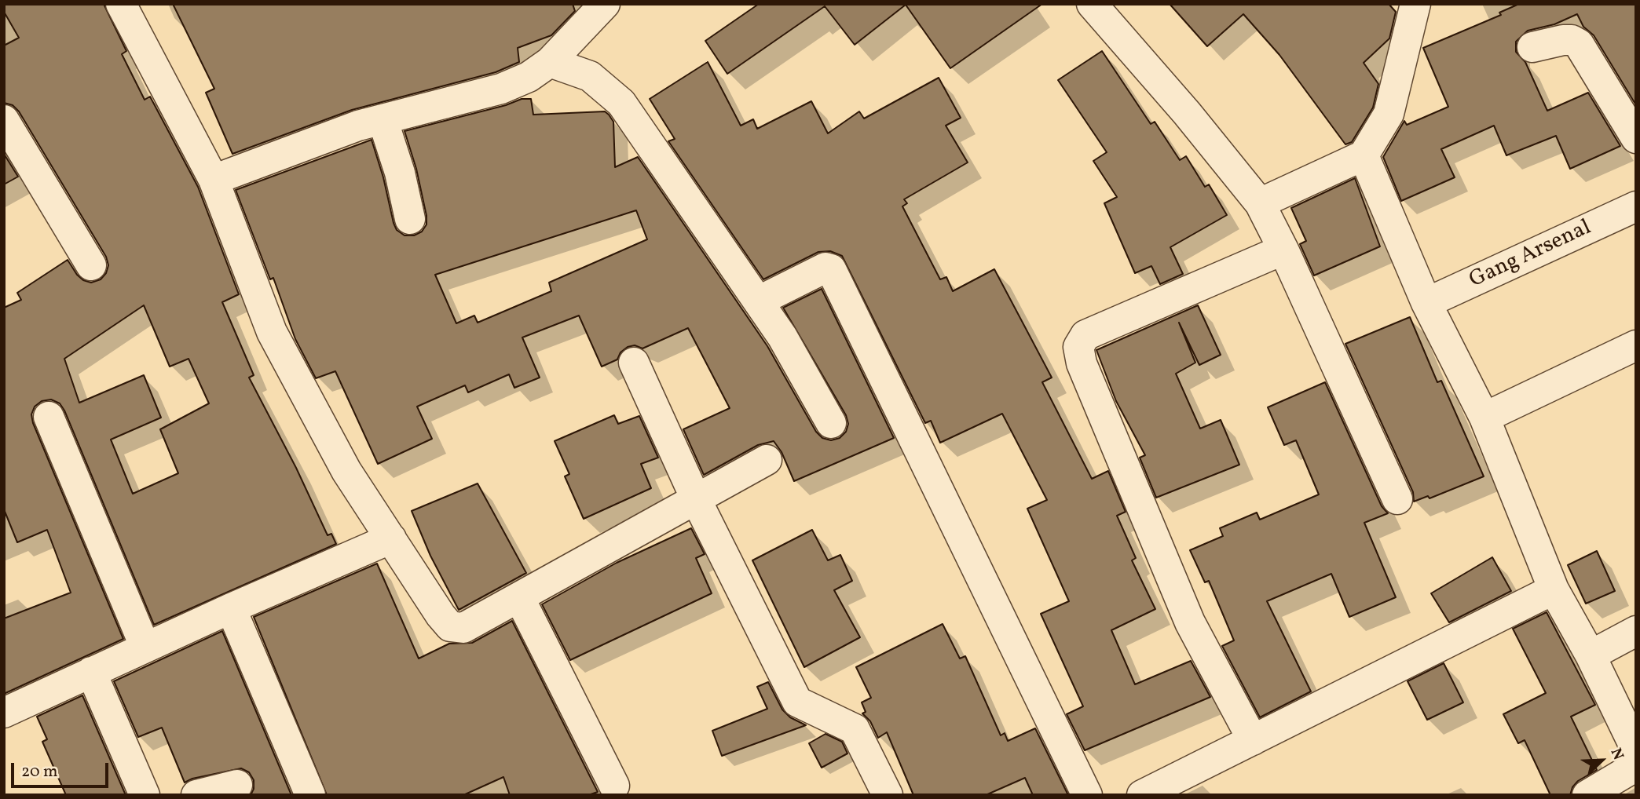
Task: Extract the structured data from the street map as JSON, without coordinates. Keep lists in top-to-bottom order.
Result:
{
  "streets": {
    "street": ["Gang Arsenal"]
  },
  "scale_bar": "20 m",
  "north": "top right"
}
